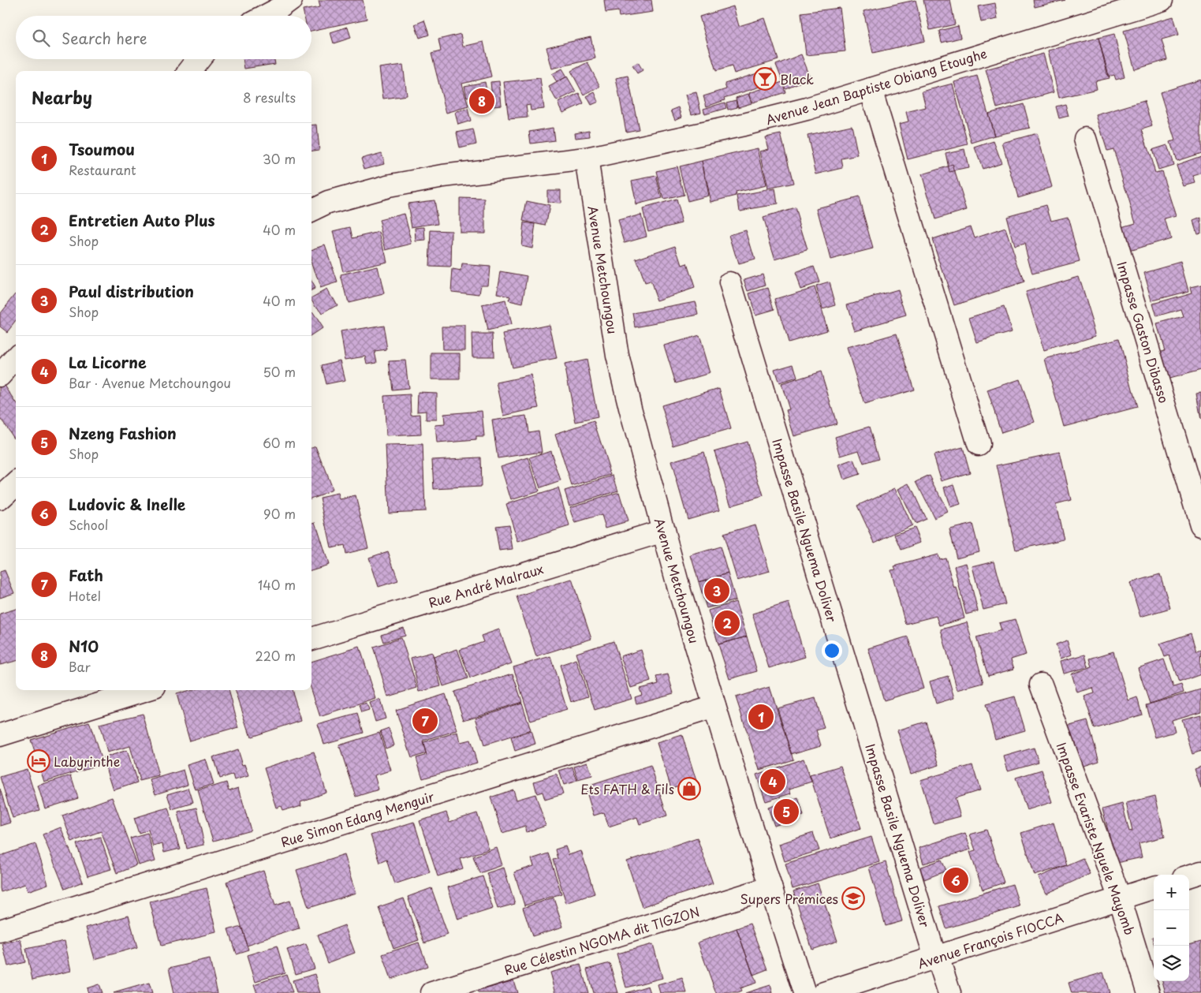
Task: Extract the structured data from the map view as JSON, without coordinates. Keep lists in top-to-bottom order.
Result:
{
  "streets": {
    "street": [
      "Avenue Jean Baptiste Obiang Etoughe",
      "Avenue Metchoungou",
      "Impasse Gaston Dibasso",
      "Impasse Basile Nguema Doliver",
      "Rue André Malraux",
      "Rue Simon Edang Menguir",
      "Impasse Evariste Nguele Mayomb",
      "Rue Célestin NGOMA dit TIGZON",
      "Avenue François FIOCCA"
    ]
  },
  "crossings": [
    ["Avenue Jean Baptiste Obiang Etoughe", "Avenue Metchoungou"],
    ["Avenue Metchoungou", "Rue André Malraux"],
    ["Avenue Metchoungou", "Rue Simon Edang Menguir"],
    ["Avenue Metchoungou", "Rue Célestin NGOMA dit TIGZON"],
    ["Impasse Basile Nguema Doliver", "Avenue François FIOCCA"],
    ["Impasse Evariste Nguele Mayomb", "Avenue François FIOCCA"]
  ],
  "places": {
    "bar": ["Black"],
    "hotel": ["Labyrinthe"],
    "shop": ["Ets FATH & Fils"],
    "school or university": ["Supers Prémices"]
  },
  "page": {
    "search": "Search here",
    "heading": ["Nearby", "8 results"],
    "pins": [
      "8",
      "3",
      "2",
      "1",
      "7",
      "4",
      "5",
      "6"
    ],
    "list": [
      {
        "mark": "1",
        "name": "Tsoumou",
        "note": "Restaurant",
        "value": "30 m"
      },
      {
        "mark": "2",
        "name": "Entretien Auto Plus",
        "note": "Shop",
        "value": "40 m"
      },
      {
        "mark": "3",
        "name": "Paul distribution",
        "note": "Shop",
        "value": "40 m"
      },
      {
        "mark": "4",
        "name": "La Licorne",
        "note": "Bar · Avenue Metchoungou",
        "value": "50 m"
      },
      {
        "mark": "5",
        "name": "Nzeng Fashion",
        "note": "Shop",
        "value": "60 m"
      },
      {
        "mark": "6",
        "name": "Ludovic & Inelle",
        "note": "School",
        "value": "90 m"
      },
      {
        "mark": "7",
        "name": "Fath",
        "note": "Hotel",
        "value": "140 m"
      },
      {
        "mark": "8",
        "name": "N10",
        "note": "Bar",
        "value": "220 m"
      }
    ],
    "map_buttons": ["+", "−"]
  }
}
